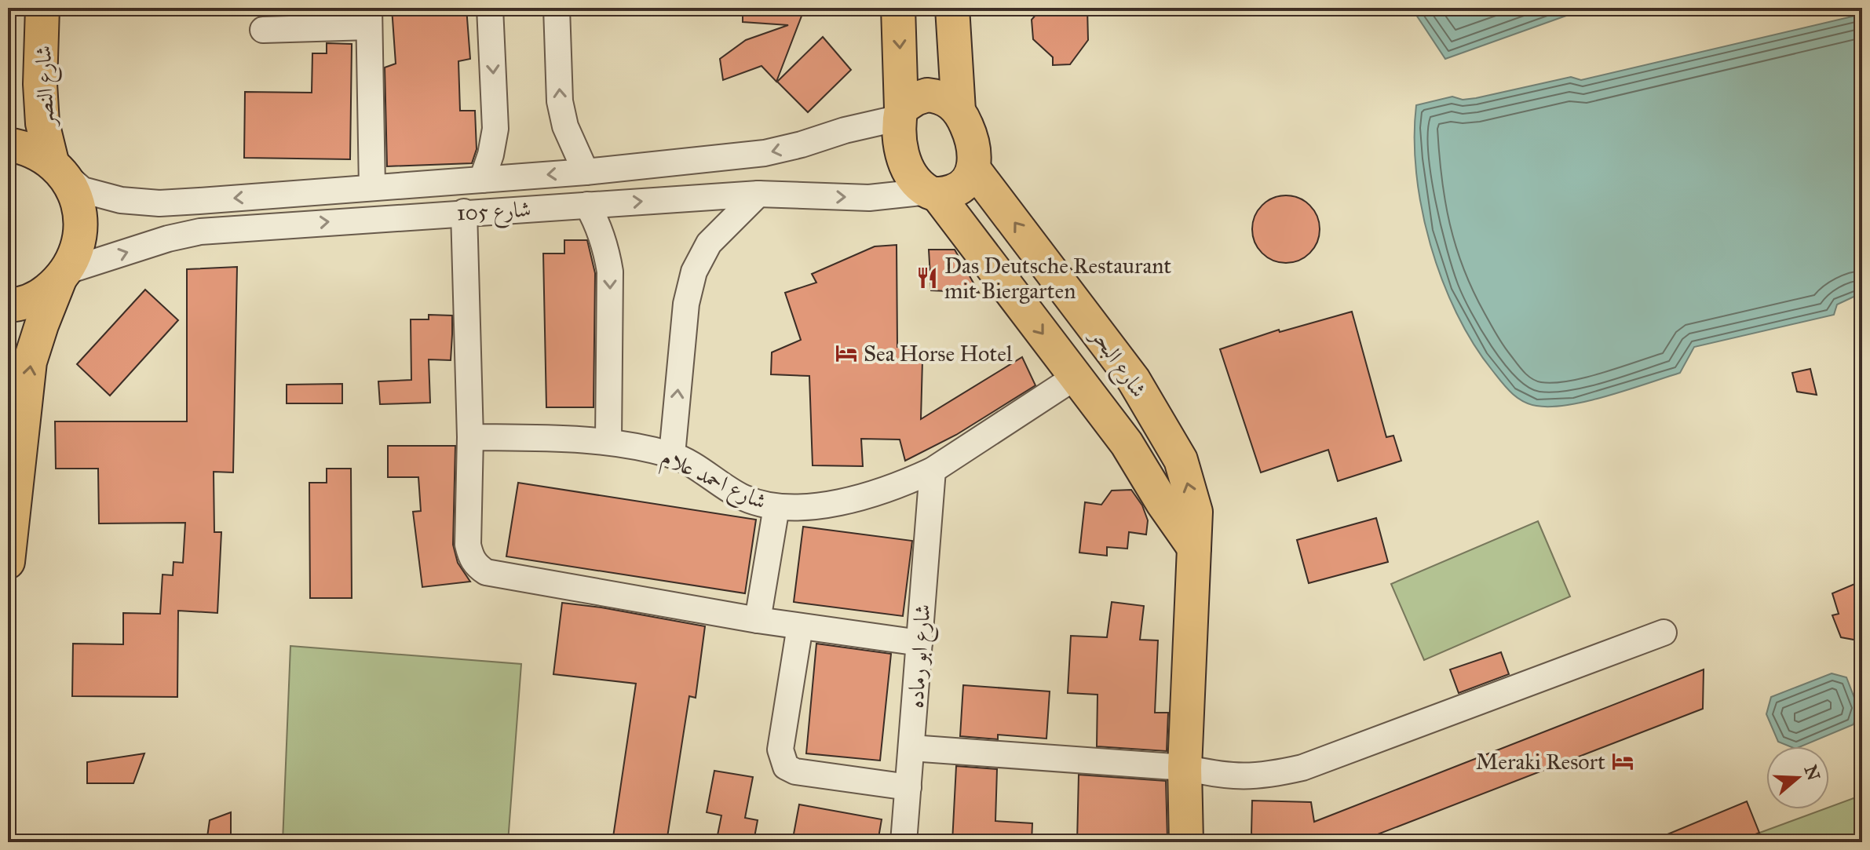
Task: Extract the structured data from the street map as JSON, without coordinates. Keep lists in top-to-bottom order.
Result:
{
  "streets": {
    "main road": ["شارع النصر", "شارع البحر"],
    "street": ["شارع 105", "شارع احمد علام", "شارع ابو رماده"]
  },
  "crossings": [
    ["شارع النصر", "شارع 105"],
    ["شارع 105", "شارع البحر"],
    ["شارع البحر", "شارع احمد علام"],
    ["شارع احمد علام", "شارع ابو رماده"]
  ],
  "one_way": ["شارع النصر"],
  "places": {
    "restaurant": ["Das Deutsche Restaurant mit Biergarten"],
    "hotel": ["Sea Horse Hotel", "Meraki Resort"]
  },
  "north": "right"
}
